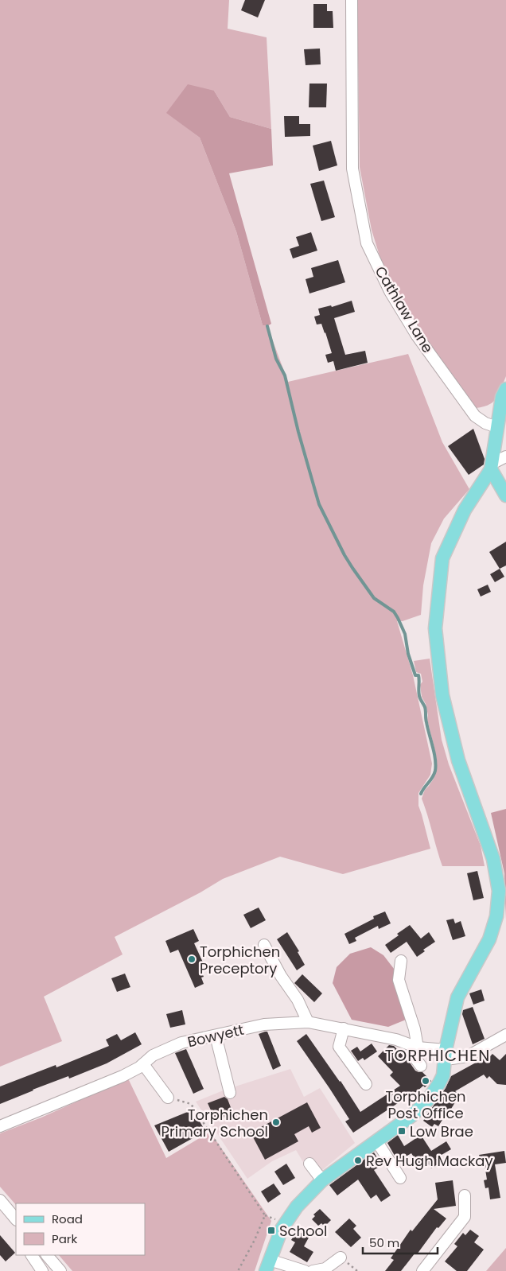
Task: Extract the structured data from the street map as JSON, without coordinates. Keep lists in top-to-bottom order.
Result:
{
  "streets": {
    "street": ["Cathlaw Lane", "Bowyett"]
  },
  "districts": ["TORPHICHEN"],
  "places": {
    "other": [
      "Torphichen Preceptory",
      "Torphichen Post Office",
      "Torphichen Primary School",
      "Rev Hugh Mackay"
    ],
    "transit": ["Low Brae", "School"]
  },
  "legend": ["Road", "Park"],
  "scale_bar": "50 m"
}
